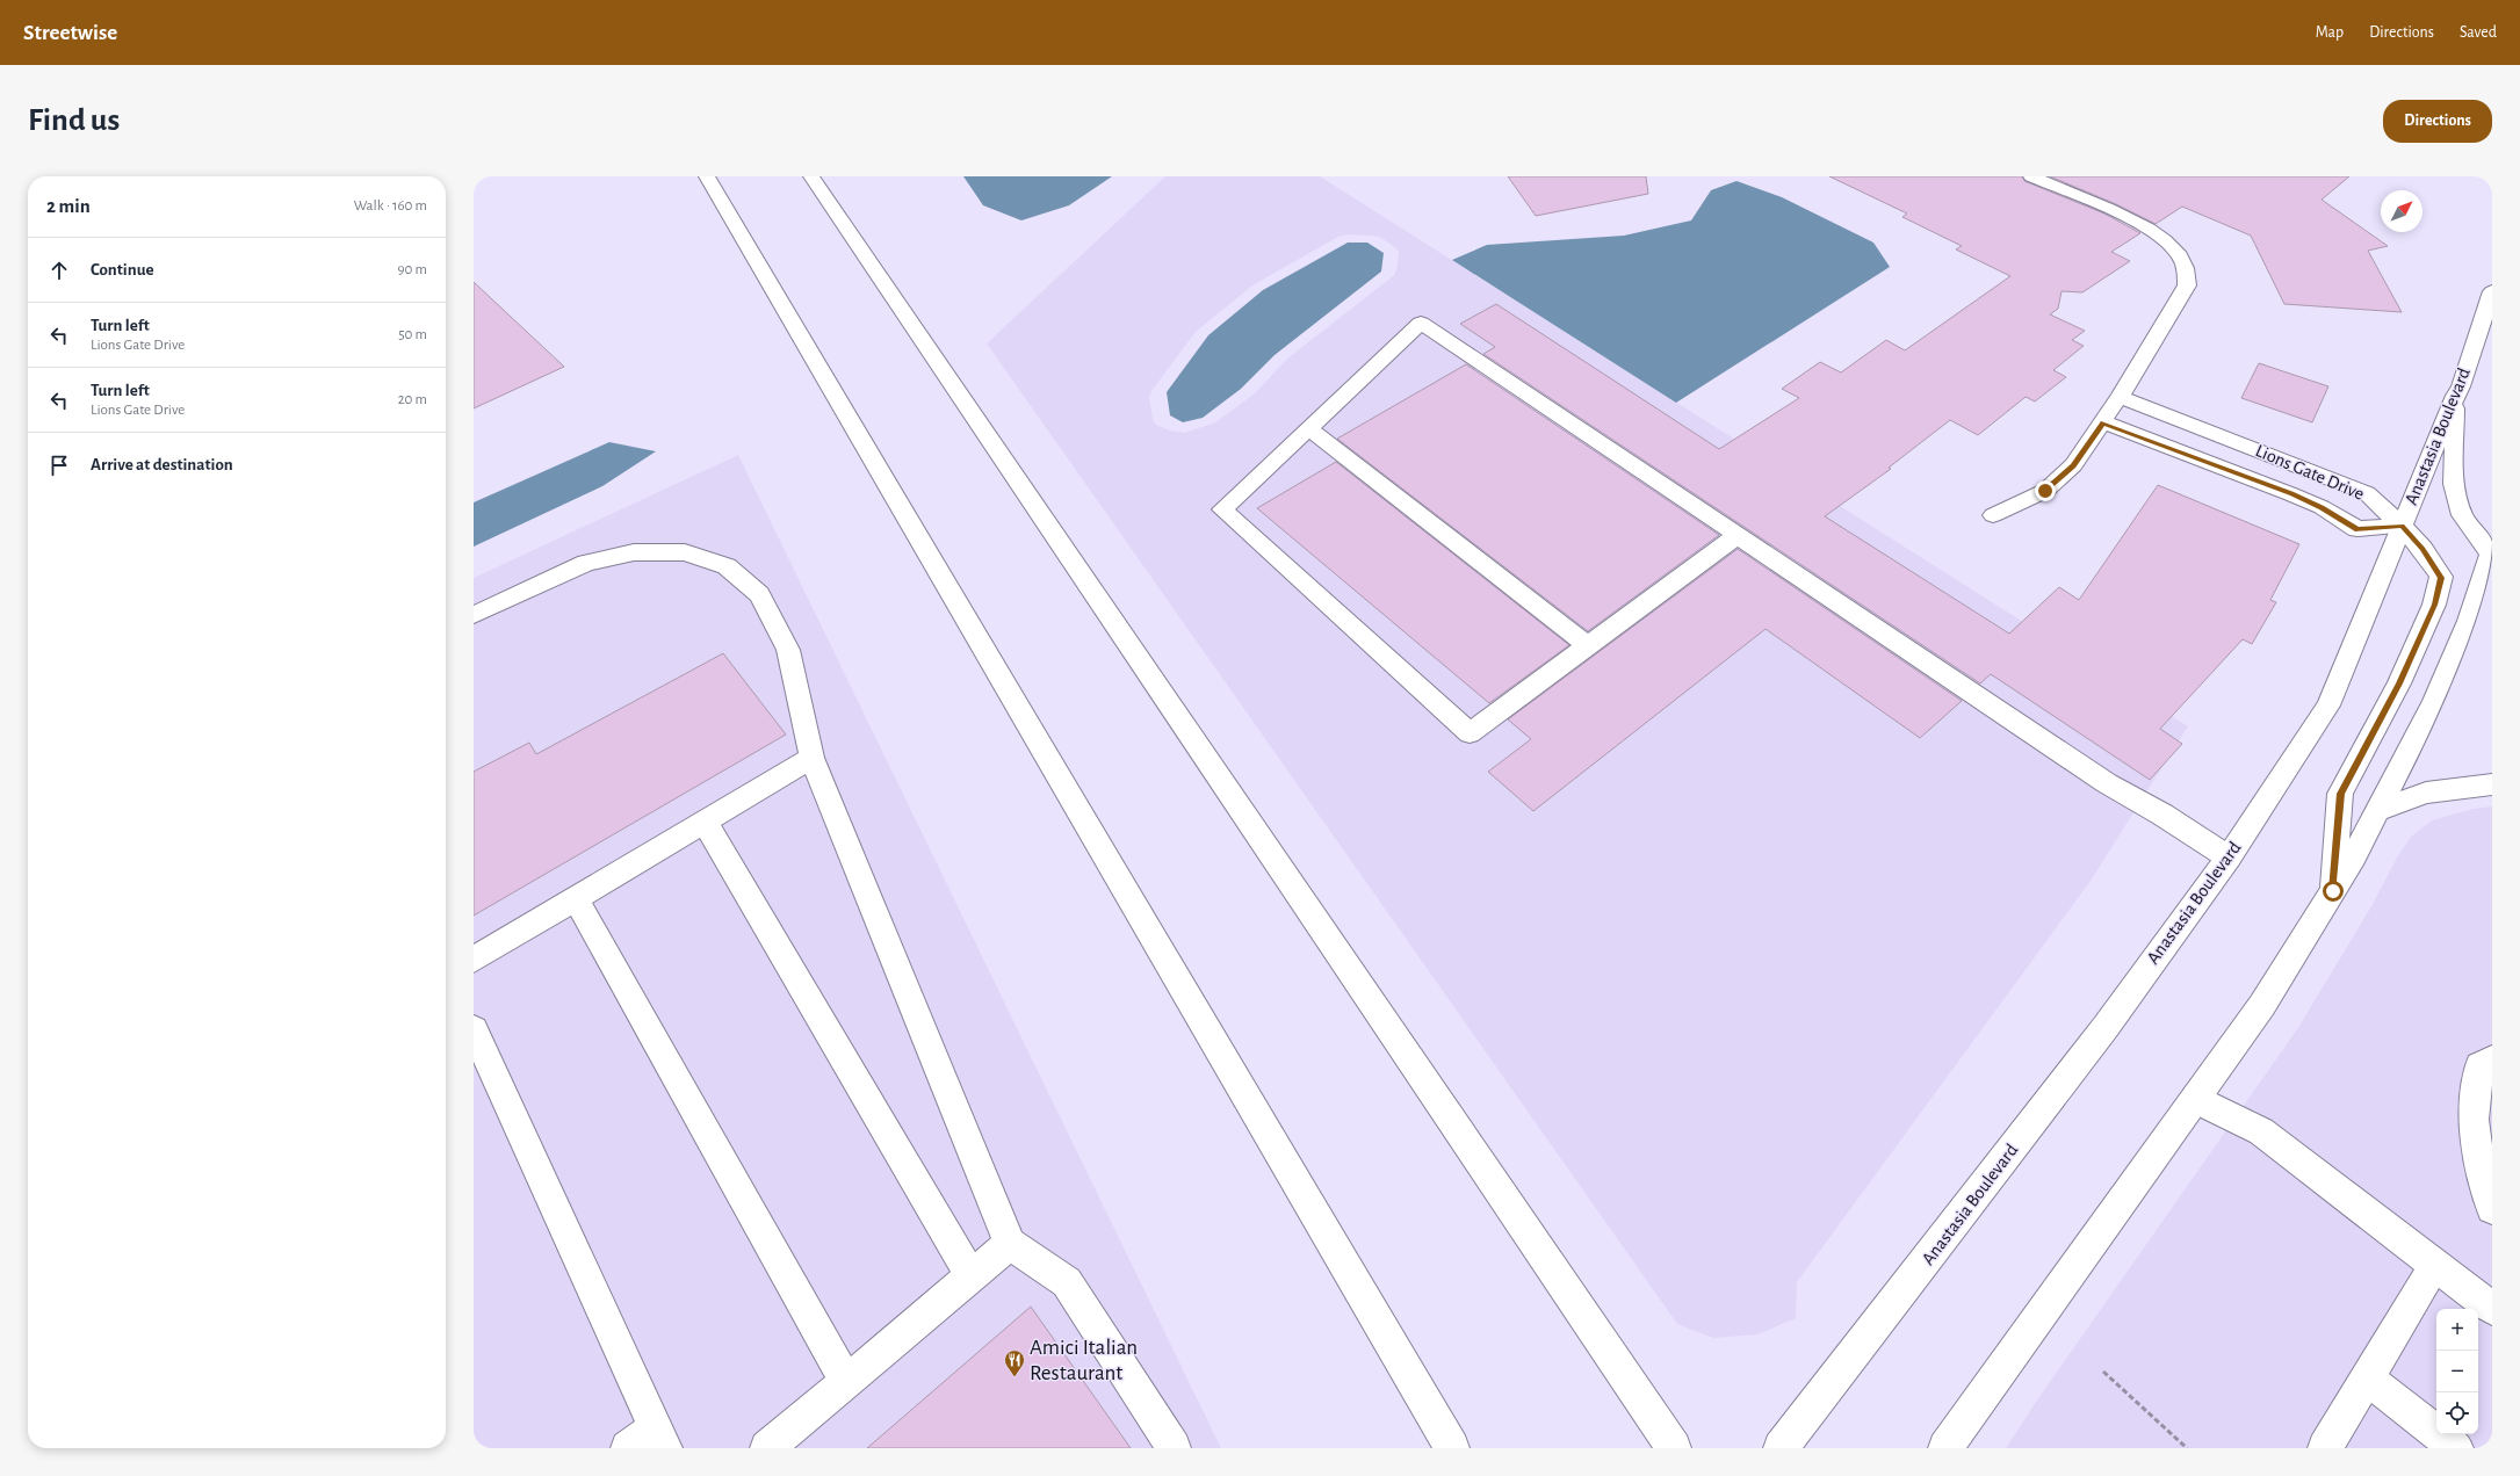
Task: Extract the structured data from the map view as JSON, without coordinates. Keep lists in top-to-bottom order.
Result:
{
  "streets": {
    "main road": ["Anastasia Boulevard", "Lions Gate Drive"]
  },
  "crossings": [
    ["Anastasia Boulevard", "Lions Gate Drive"]
  ],
  "places": {
    "restaurant": ["Amici Italian Restaurant"]
  },
  "north": "top right",
  "page": {
    "header": "Streetwise",
    "nav": ["Map", "Directions", "Saved"],
    "buttons": "Directions",
    "title": "Find us",
    "heading": ["2 min", "Walk · 160 m"],
    "list": [
      ["Continue", "90 m"],
      ["Turn left", "Lions Gate Drive", "50 m"],
      ["Turn left", "Lions Gate Drive", "20 m"],
      "Arrive at destination"
    ],
    "map_buttons": ["+", "−"]
  }
}
